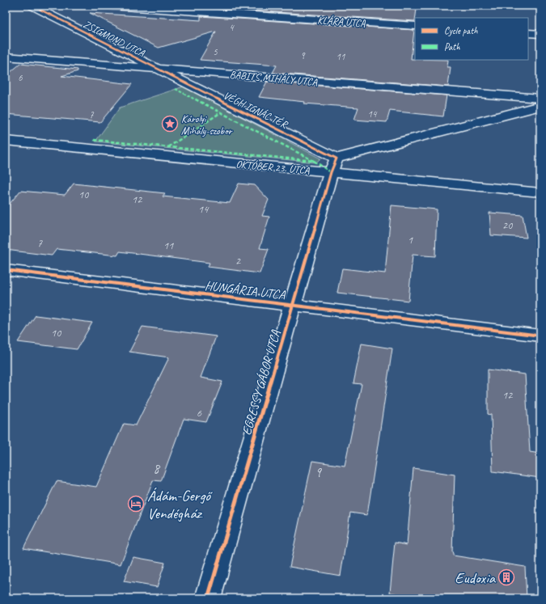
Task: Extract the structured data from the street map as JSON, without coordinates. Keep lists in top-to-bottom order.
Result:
{
  "streets": {
    "street": [
      "KLÁRA UTCA",
      "ZSIGMOND UTCA",
      "BABITS MIHÁLY UTCA",
      "VÉGH IGNÁC TÉR",
      "OKTÓBER 23. UTCA",
      "HUNGÁRIA UTCA",
      "EGRESSY GÁBOR UTCA"
    ]
  },
  "crossings": [
    ["ZSIGMOND UTCA", "BABITS MIHÁLY UTCA"],
    ["ZSIGMOND UTCA", "VÉGH IGNÁC TÉR"],
    ["BABITS MIHÁLY UTCA", "VÉGH IGNÁC TÉR"],
    ["VÉGH IGNÁC TÉR", "OKTÓBER 23. UTCA"],
    ["VÉGH IGNÁC TÉR", "EGRESSY GÁBOR UTCA"],
    ["OKTÓBER 23. UTCA", "EGRESSY GÁBOR UTCA"],
    ["HUNGÁRIA UTCA", "EGRESSY GÁBOR UTCA"]
  ],
  "places": {
    "place": ["Károlyi Mihály-szobor"],
    "hotel": ["Ádám-Gergő Vendégház"],
    "building": ["Eudoxia"]
  },
  "house_numbers": [
    "4",
    "5",
    "9",
    "11",
    "6",
    "14",
    "7",
    "10",
    "12",
    "14",
    "20",
    "1",
    "7",
    "11",
    "2",
    "10",
    "12",
    "6",
    "8",
    "9"
  ],
  "legend": ["Cycle path", "Path"]
}
